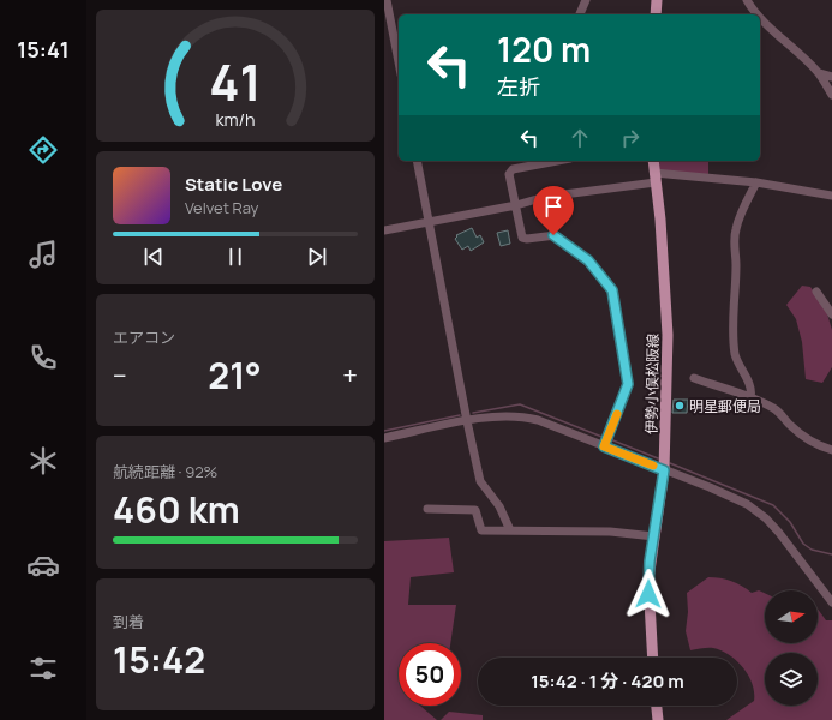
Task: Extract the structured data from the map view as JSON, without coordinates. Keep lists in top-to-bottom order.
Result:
{
  "streets": {
    "main road": ["伊勢小俣松阪線"]
  },
  "places": ["明星郵便局"],
  "north": "right",
  "page": {
    "tabs": "15:41",
    "turn": ["120 m", "左折"],
    "song": ["Static Love", "Velvet Ray"],
    "tile": [
      "エアコン",
      ["航続距離 · 92%", "460 km"],
      ["到着", "15:42"]
    ],
    "heat": ["−", "21°", "+"],
    "limit": "50",
    "trip": "15:42 · 1 分 · 420 m",
    "gauge": ["41", "km/h"]
  }
}
